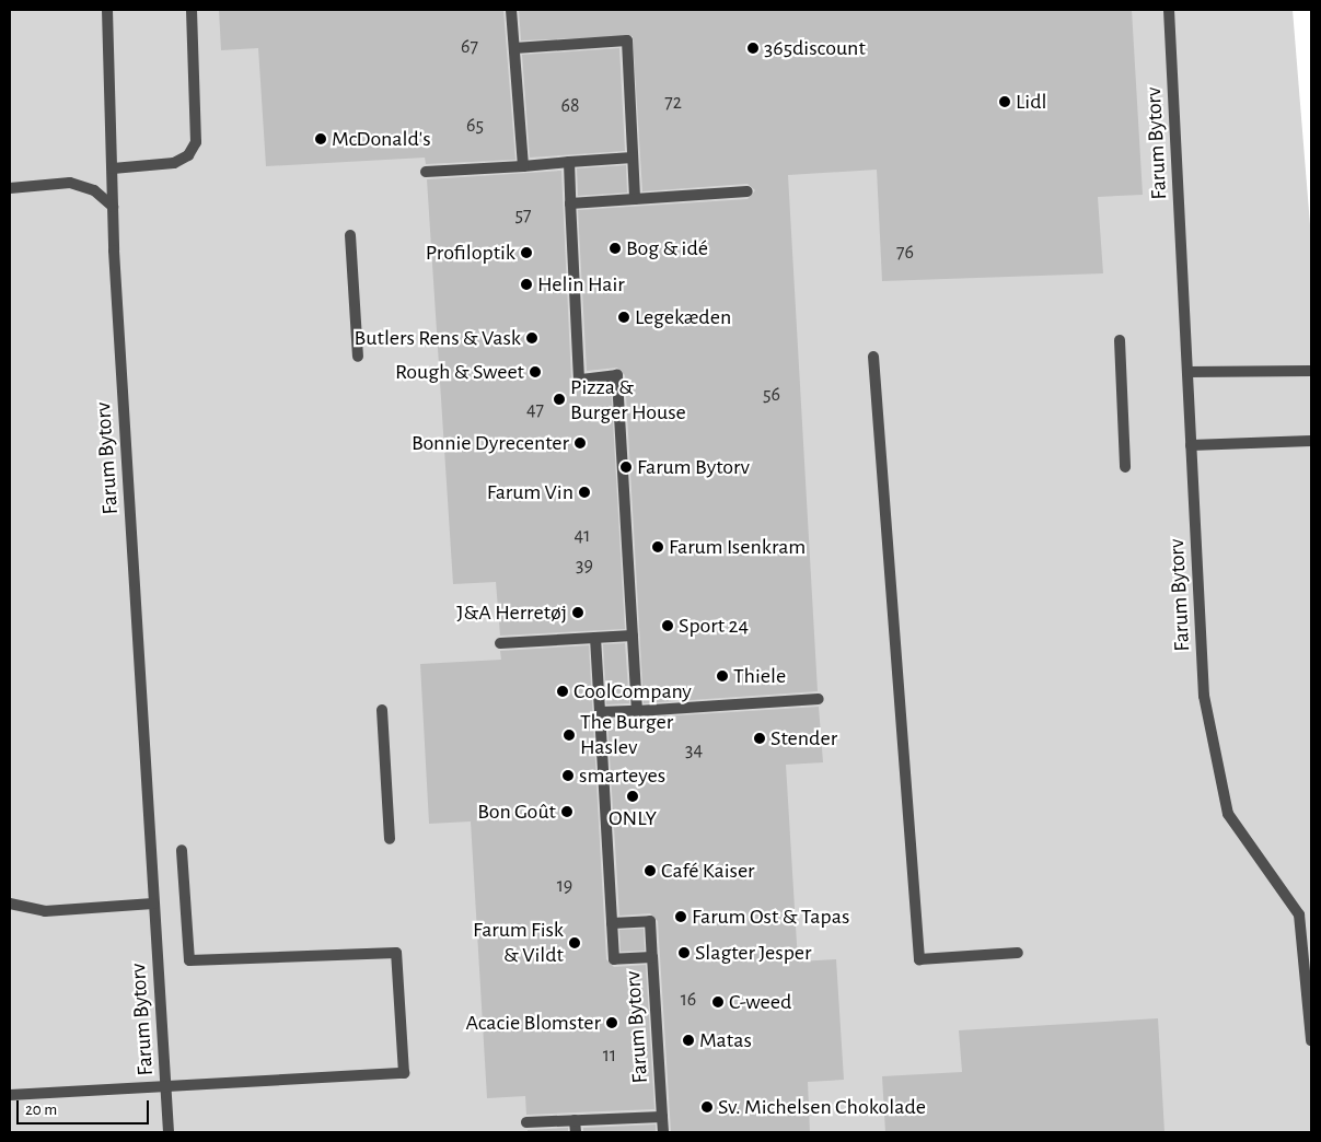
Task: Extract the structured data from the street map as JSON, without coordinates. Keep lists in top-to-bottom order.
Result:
{
  "streets": {
    "street": ["Farum Bytorv"]
  },
  "places": [
    "365discount",
    "Lidl",
    "McDonald's",
    "Bog & idé",
    "Profiloptik",
    "Helin Hair",
    "Legekæden",
    "Butlers Rens & Vask",
    "Rough & Sweet",
    "Pizza & Burger House",
    "Bonnie Dyrecenter",
    "Farum Bytorv",
    "Farum Vin",
    "Farum Isenkram",
    "J&A Herretøj",
    "Sport 24",
    "Thiele",
    "CoolCompany",
    "The Burger Haslev",
    "Stender",
    "smarteyes",
    "ONLY",
    "Bon Goût",
    "Café Kaiser",
    "Farum Ost & Tapas",
    "Farum Fisk & Vildt",
    "Slagter Jesper",
    "C-weed",
    "Acacie Blomster",
    "Matas",
    "Sv. Michelsen Chokolade"
  ],
  "house_numbers": [
    "67",
    "72",
    "68",
    "65",
    "57",
    "76",
    "56",
    "47",
    "41",
    "39",
    "34",
    "19",
    "16",
    "11"
  ],
  "scale_bar": "20 m"
}
